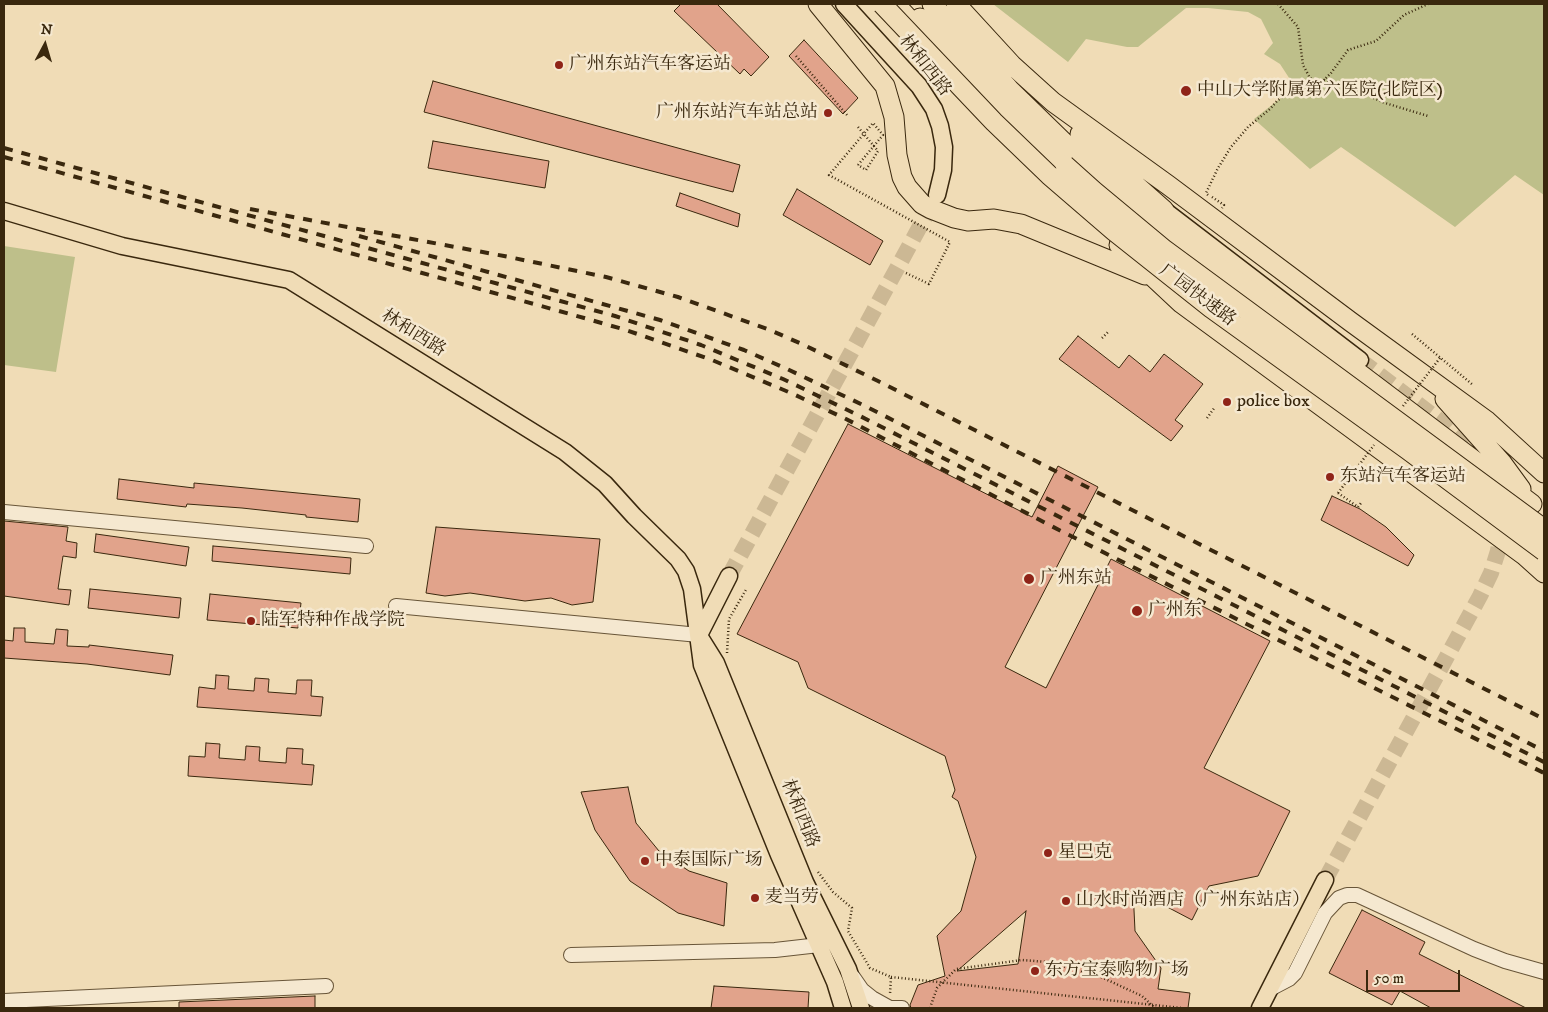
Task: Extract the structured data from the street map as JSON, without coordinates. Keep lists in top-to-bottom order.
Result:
{
  "streets": {
    "highway": ["广园快速路"],
    "main road": ["林和西路"]
  },
  "places": [
    "广州东站汽车客运站",
    "中山大学附属第六医院(北院区)",
    "广州东站汽车站总站",
    "police box",
    "东站汽车客运站",
    "广州东站",
    "广州东",
    "陆军特种作战学院",
    "星巴克",
    "中泰国际广场",
    "麦当劳",
    "山水时尚酒店（广州东站店）",
    "东方宝泰购物广场"
  ],
  "scale_bar": "50 m",
  "north": "top"
}
